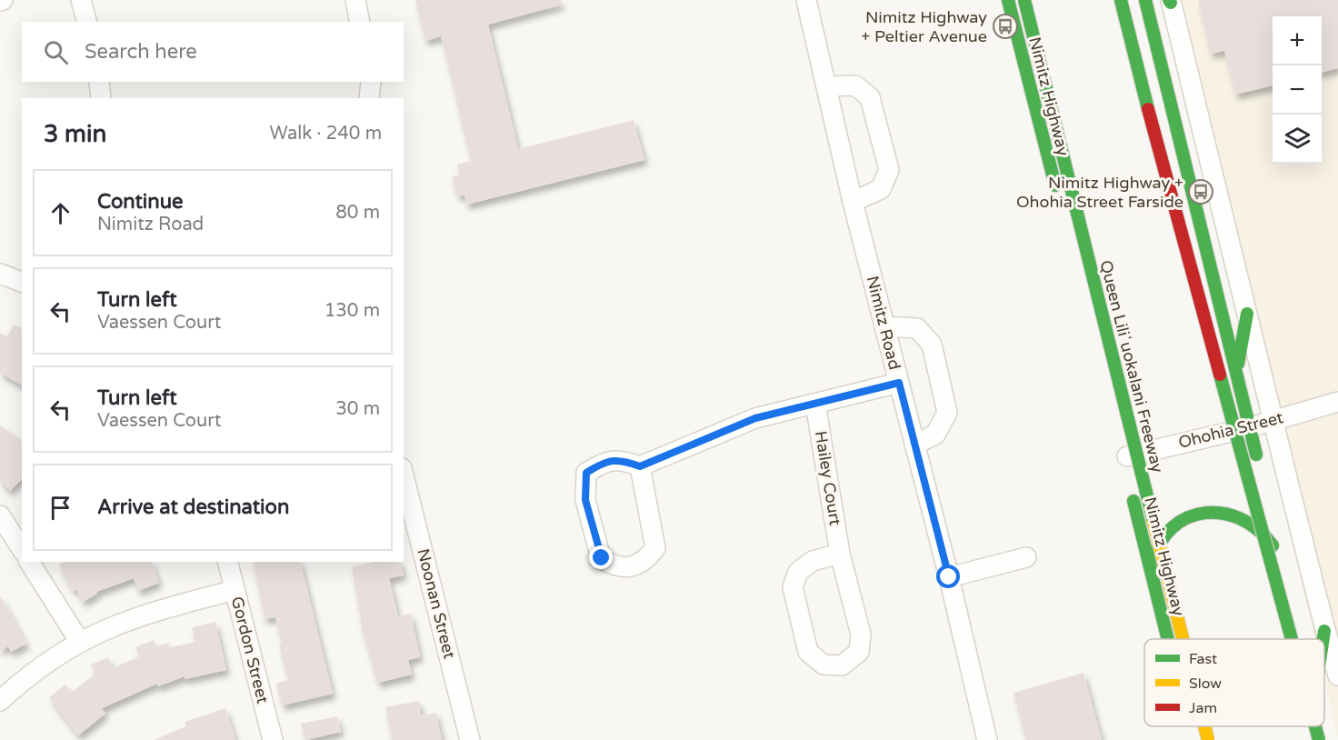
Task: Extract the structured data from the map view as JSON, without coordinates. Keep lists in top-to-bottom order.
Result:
{
  "streets": {
    "main road": ["Nimitz Highway", "Queen Liliʻuokalani Freeway"],
    "street": [
      "Nimitz Road",
      "Ohohia Street",
      "Hailey Court",
      "Noonan Street",
      "Gordon Street"
    ]
  },
  "places": {
    "bus stop": ["Nimitz Highway + Peltier Avenue", "Nimitz Highway + Ohohia Street Farside"]
  },
  "legend": ["Fast", "Slow", "Jam"],
  "page": {
    "map_buttons": ["+", "−"],
    "search": "Search here",
    "heading": ["3 min", "Walk · 240 m"],
    "list": [
      ["Continue", "Nimitz Road", "80 m"],
      ["Turn left", "Vaessen Court", "130 m"],
      ["Turn left", "Vaessen Court", "30 m"],
      "Arrive at destination"
    ]
  }
}
